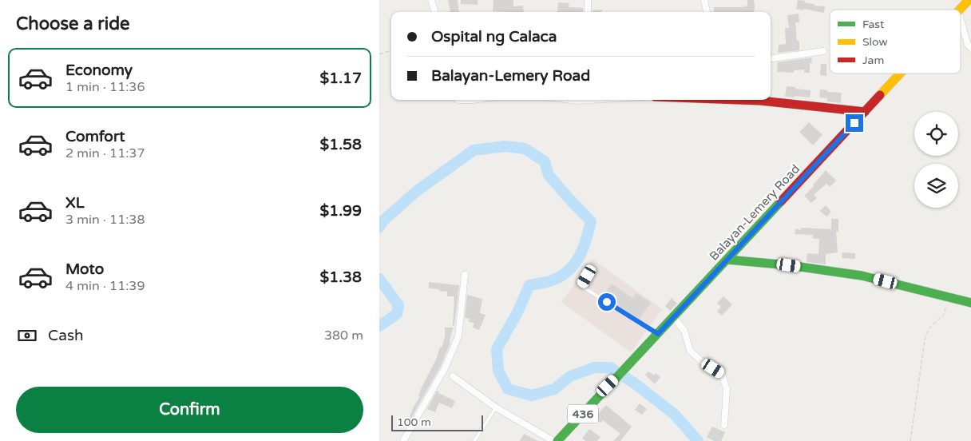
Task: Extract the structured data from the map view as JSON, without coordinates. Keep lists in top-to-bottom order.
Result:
{
  "streets": {
    "main road": ["Balayan-Lemery Road", "436"]
  },
  "legend": ["Fast", "Slow", "Jam"],
  "scale_bar": "100 m",
  "page": {
    "heading": "Choose a ride",
    "banner": ["Ospital ng Calaca", "Balayan-Lemery Road"],
    "list": [
      {
        "name": "Economy",
        "note": "1 min · 11:36",
        "value": "$1.17"
      },
      {
        "name": "Comfort",
        "note": "2 min · 11:37",
        "value": "$1.58"
      },
      {
        "name": "XL",
        "note": "3 min · 11:38",
        "value": "$1.99"
      },
      {
        "name": "Moto",
        "note": "4 min · 11:39",
        "value": "$1.38"
      }
    ],
    "pay": ["Cash", "380 m"],
    "buttons": "Confirm",
    "scale": "100 m"
  }
}
